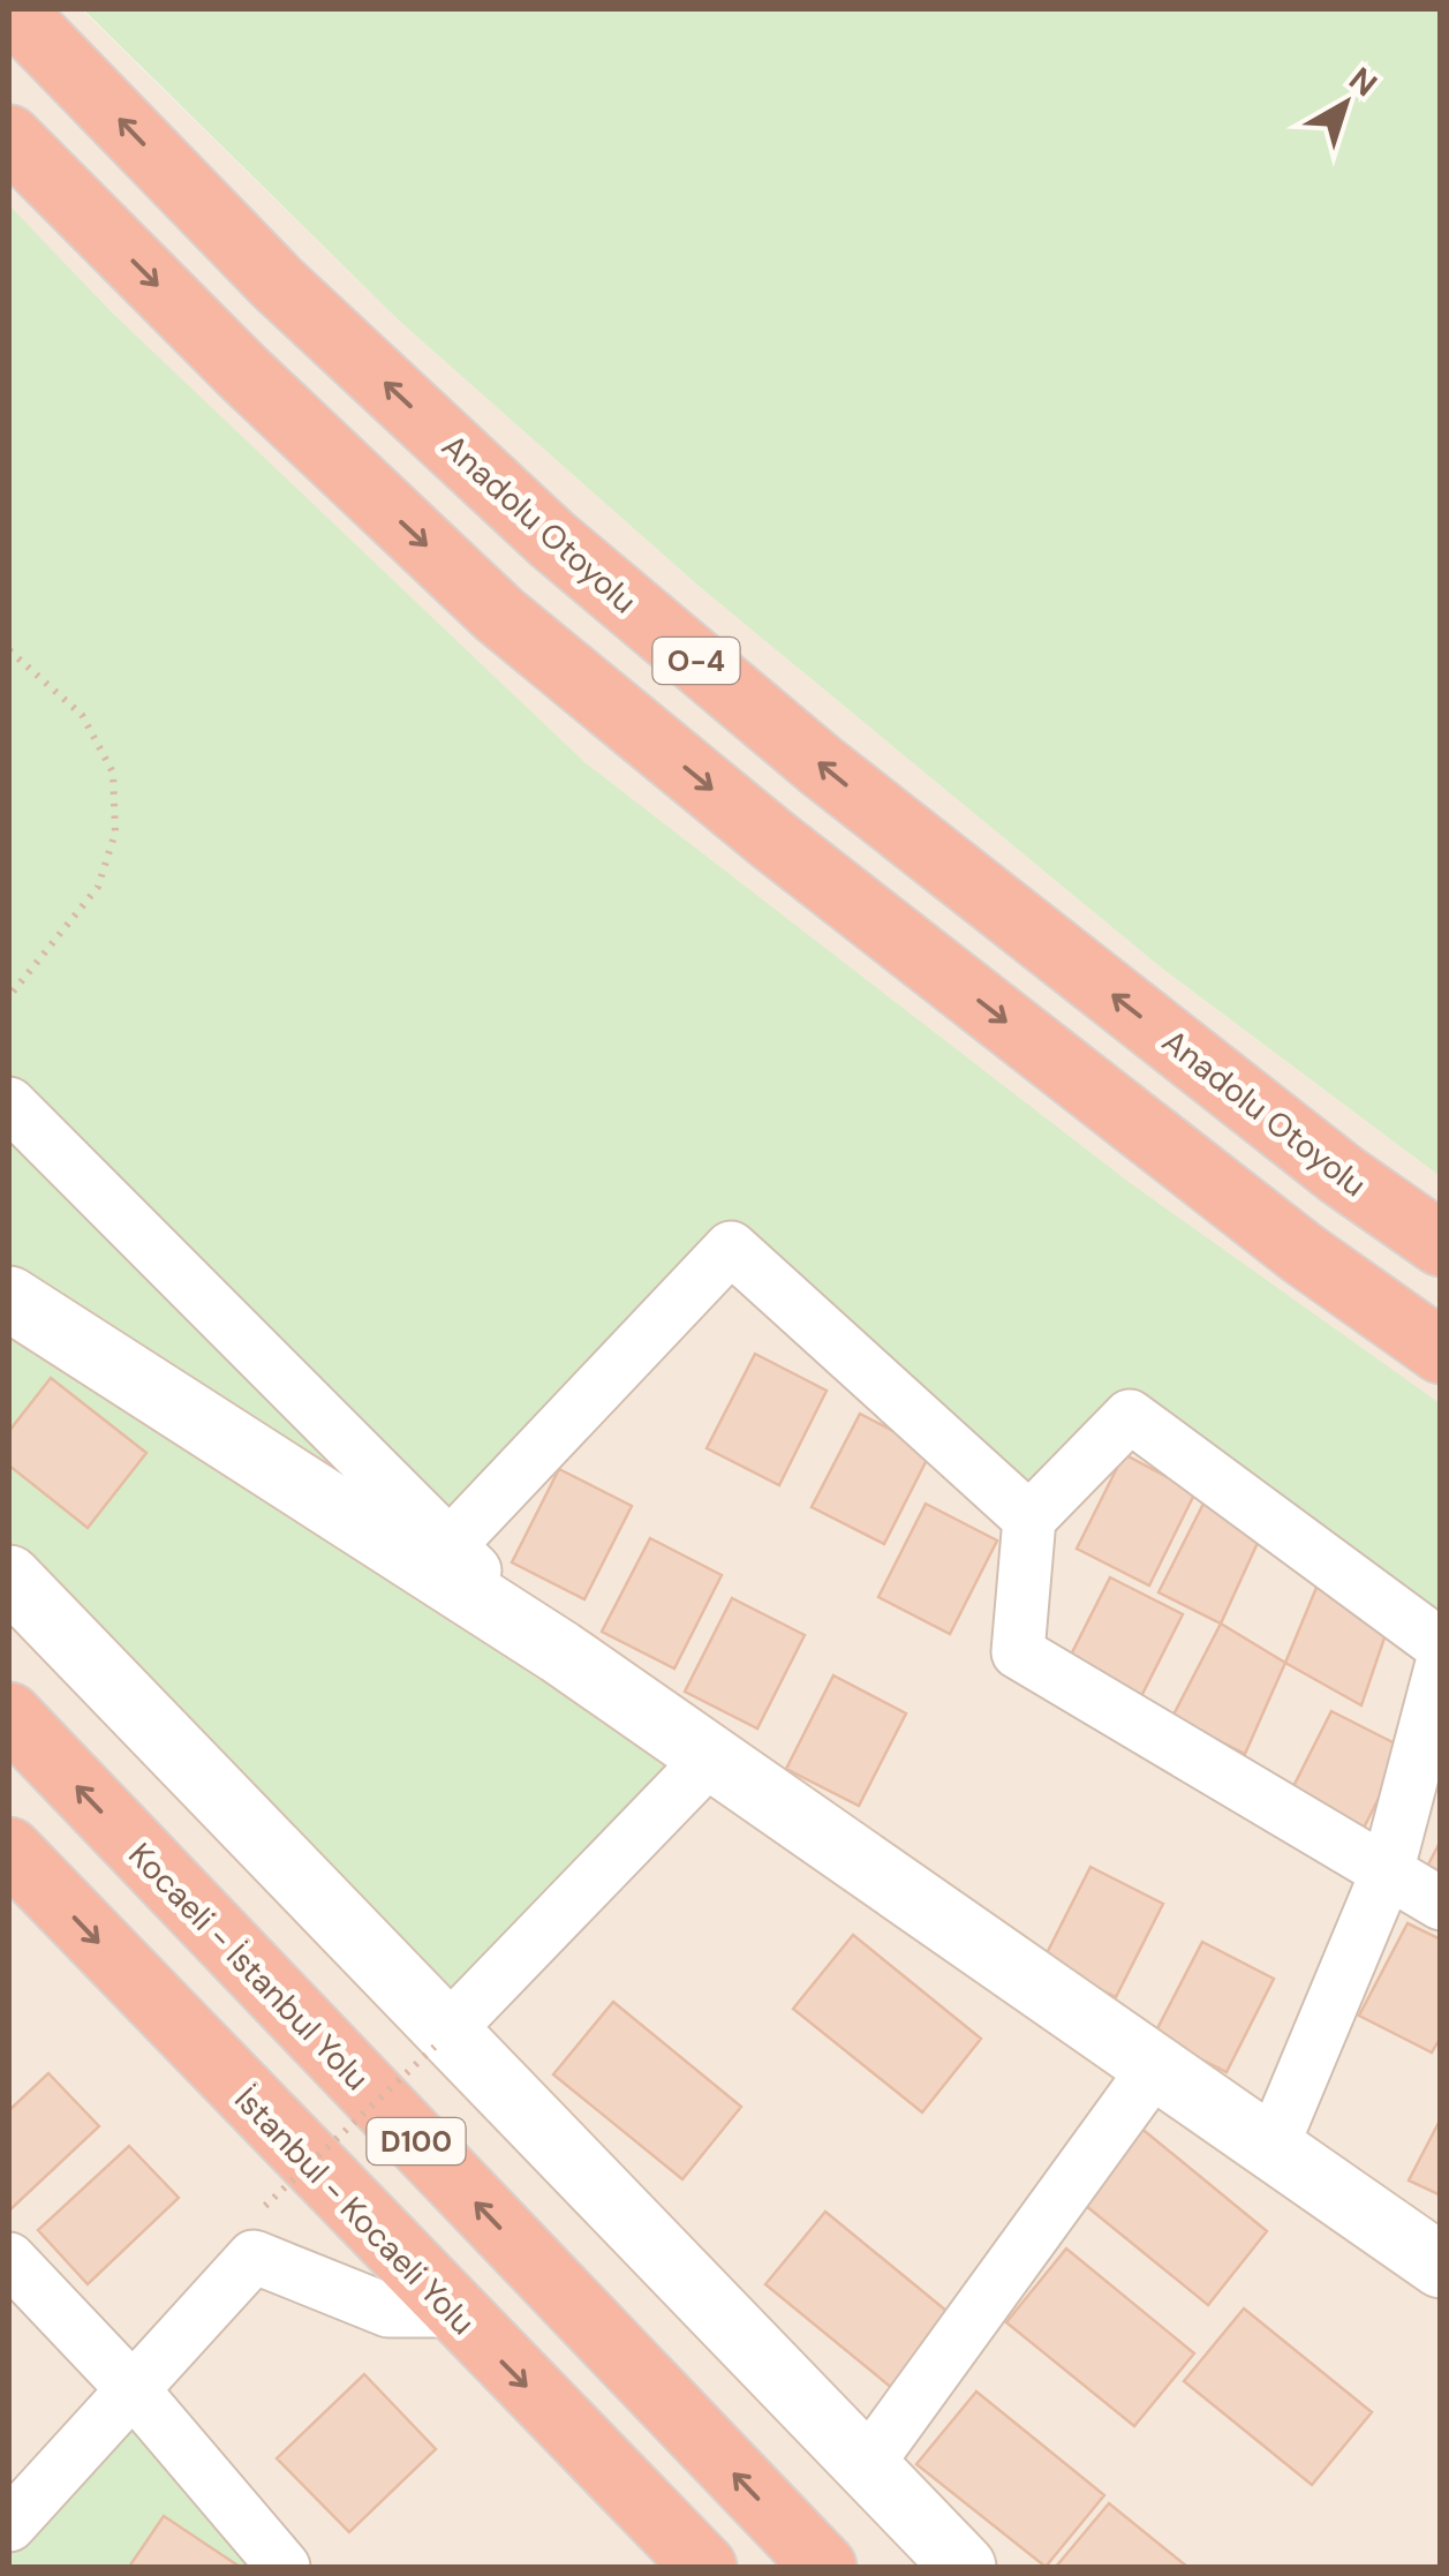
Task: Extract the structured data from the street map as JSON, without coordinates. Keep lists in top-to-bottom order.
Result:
{
  "streets": {
    "highway": [
      "Anadolu Otoyolu",
      "O-4",
      "Kocaeli - İstanbul Yolu",
      "D100",
      "İstanbul - Kocaeli Yolu"
    ]
  },
  "one_way": ["Kocaeli - İstanbul Yolu", "İstanbul - Kocaeli Yolu"],
  "north": "top right"
}
